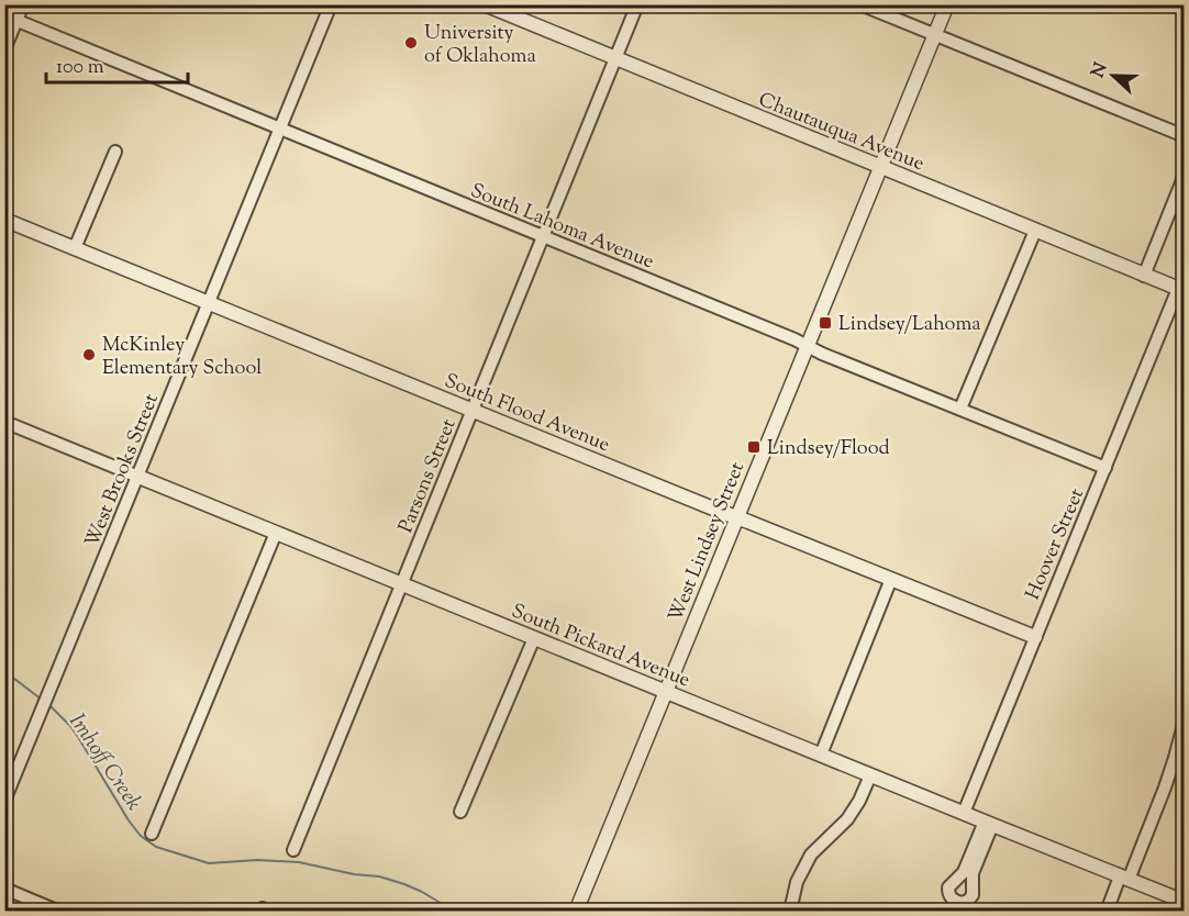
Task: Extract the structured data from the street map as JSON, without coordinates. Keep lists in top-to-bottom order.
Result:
{
  "streets": {
    "street": [
      "Chautauqua Avenue",
      "South Lahoma Avenue",
      "South Flood Avenue",
      "West Brooks Street",
      "Parsons Street",
      "West Lindsey Street",
      "Hoover Street",
      "South Pickard Avenue"
    ]
  },
  "crossings": [
    ["Chautauqua Avenue", "Parsons Street"],
    ["Chautauqua Avenue", "West Lindsey Street"],
    ["Chautauqua Avenue", "Hoover Street"],
    ["South Lahoma Avenue", "West Brooks Street"],
    ["South Lahoma Avenue", "Parsons Street"],
    ["South Lahoma Avenue", "West Lindsey Street"],
    ["South Lahoma Avenue", "Hoover Street"],
    ["South Flood Avenue", "West Brooks Street"],
    ["South Flood Avenue", "Parsons Street"],
    ["South Flood Avenue", "West Lindsey Street"],
    ["South Flood Avenue", "Hoover Street"],
    ["West Brooks Street", "South Pickard Avenue"],
    ["Parsons Street", "South Pickard Avenue"],
    ["West Lindsey Street", "South Pickard Avenue"],
    ["Hoover Street", "South Pickard Avenue"]
  ],
  "water": ["Imhoff Creek"],
  "places": {
    "other": ["University of Oklahoma", "McKinley Elementary School"],
    "transit": ["Lindsey/Lahoma", "Lindsey/Flood"]
  },
  "scale_bar": "100 m",
  "north": "left"
}
